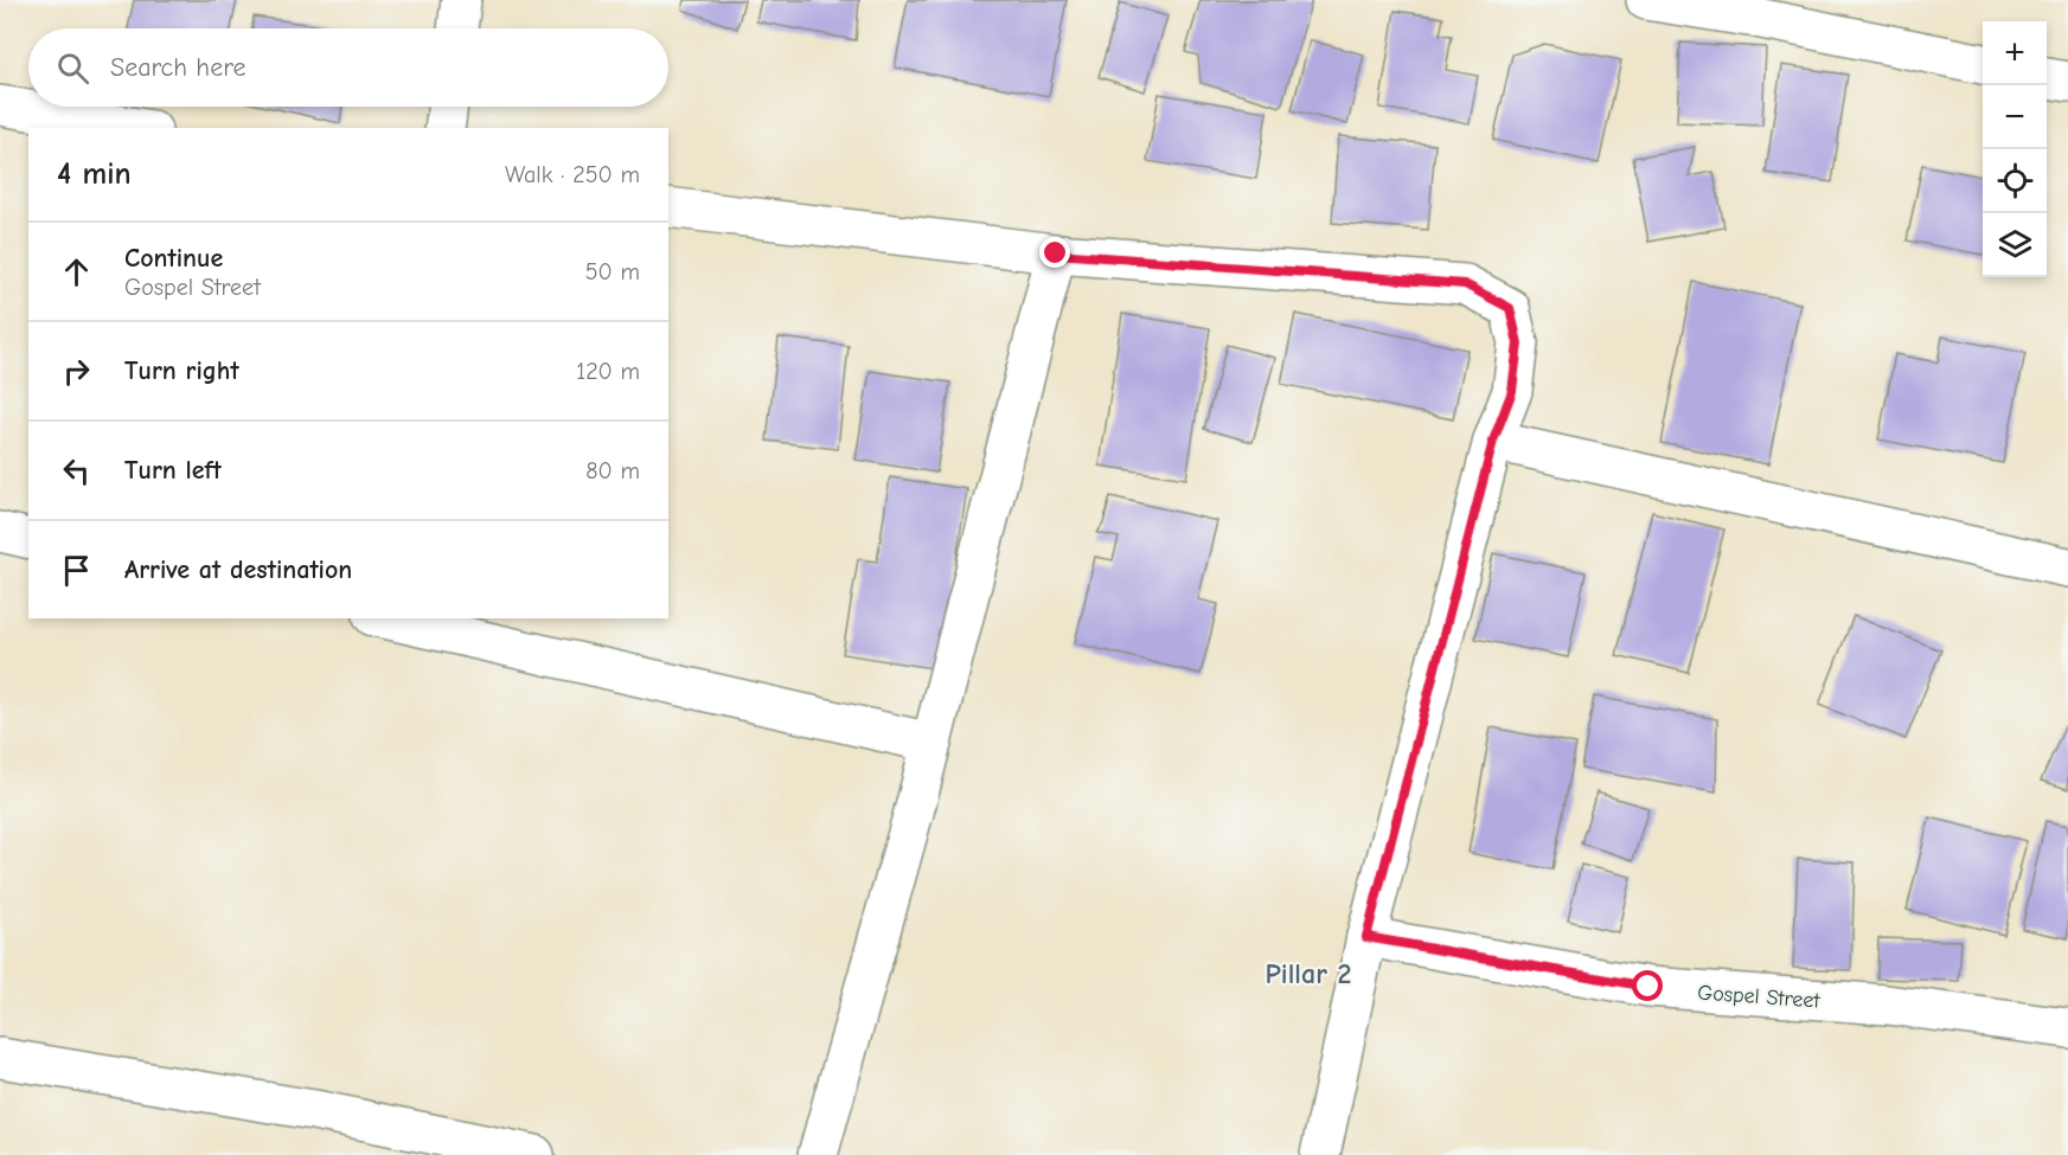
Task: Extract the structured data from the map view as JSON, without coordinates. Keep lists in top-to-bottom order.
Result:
{
  "streets": {
    "street": ["Gospel Street"]
  },
  "districts": ["Pillar 2"],
  "page": {
    "map_buttons": ["+", "−"],
    "search": "Search here",
    "heading": ["4 min", "Walk · 250 m"],
    "list": [
      ["Continue", "Gospel Street", "50 m"],
      ["Turn right", "120 m"],
      ["Turn left", "80 m"],
      "Arrive at destination"
    ]
  }
}
